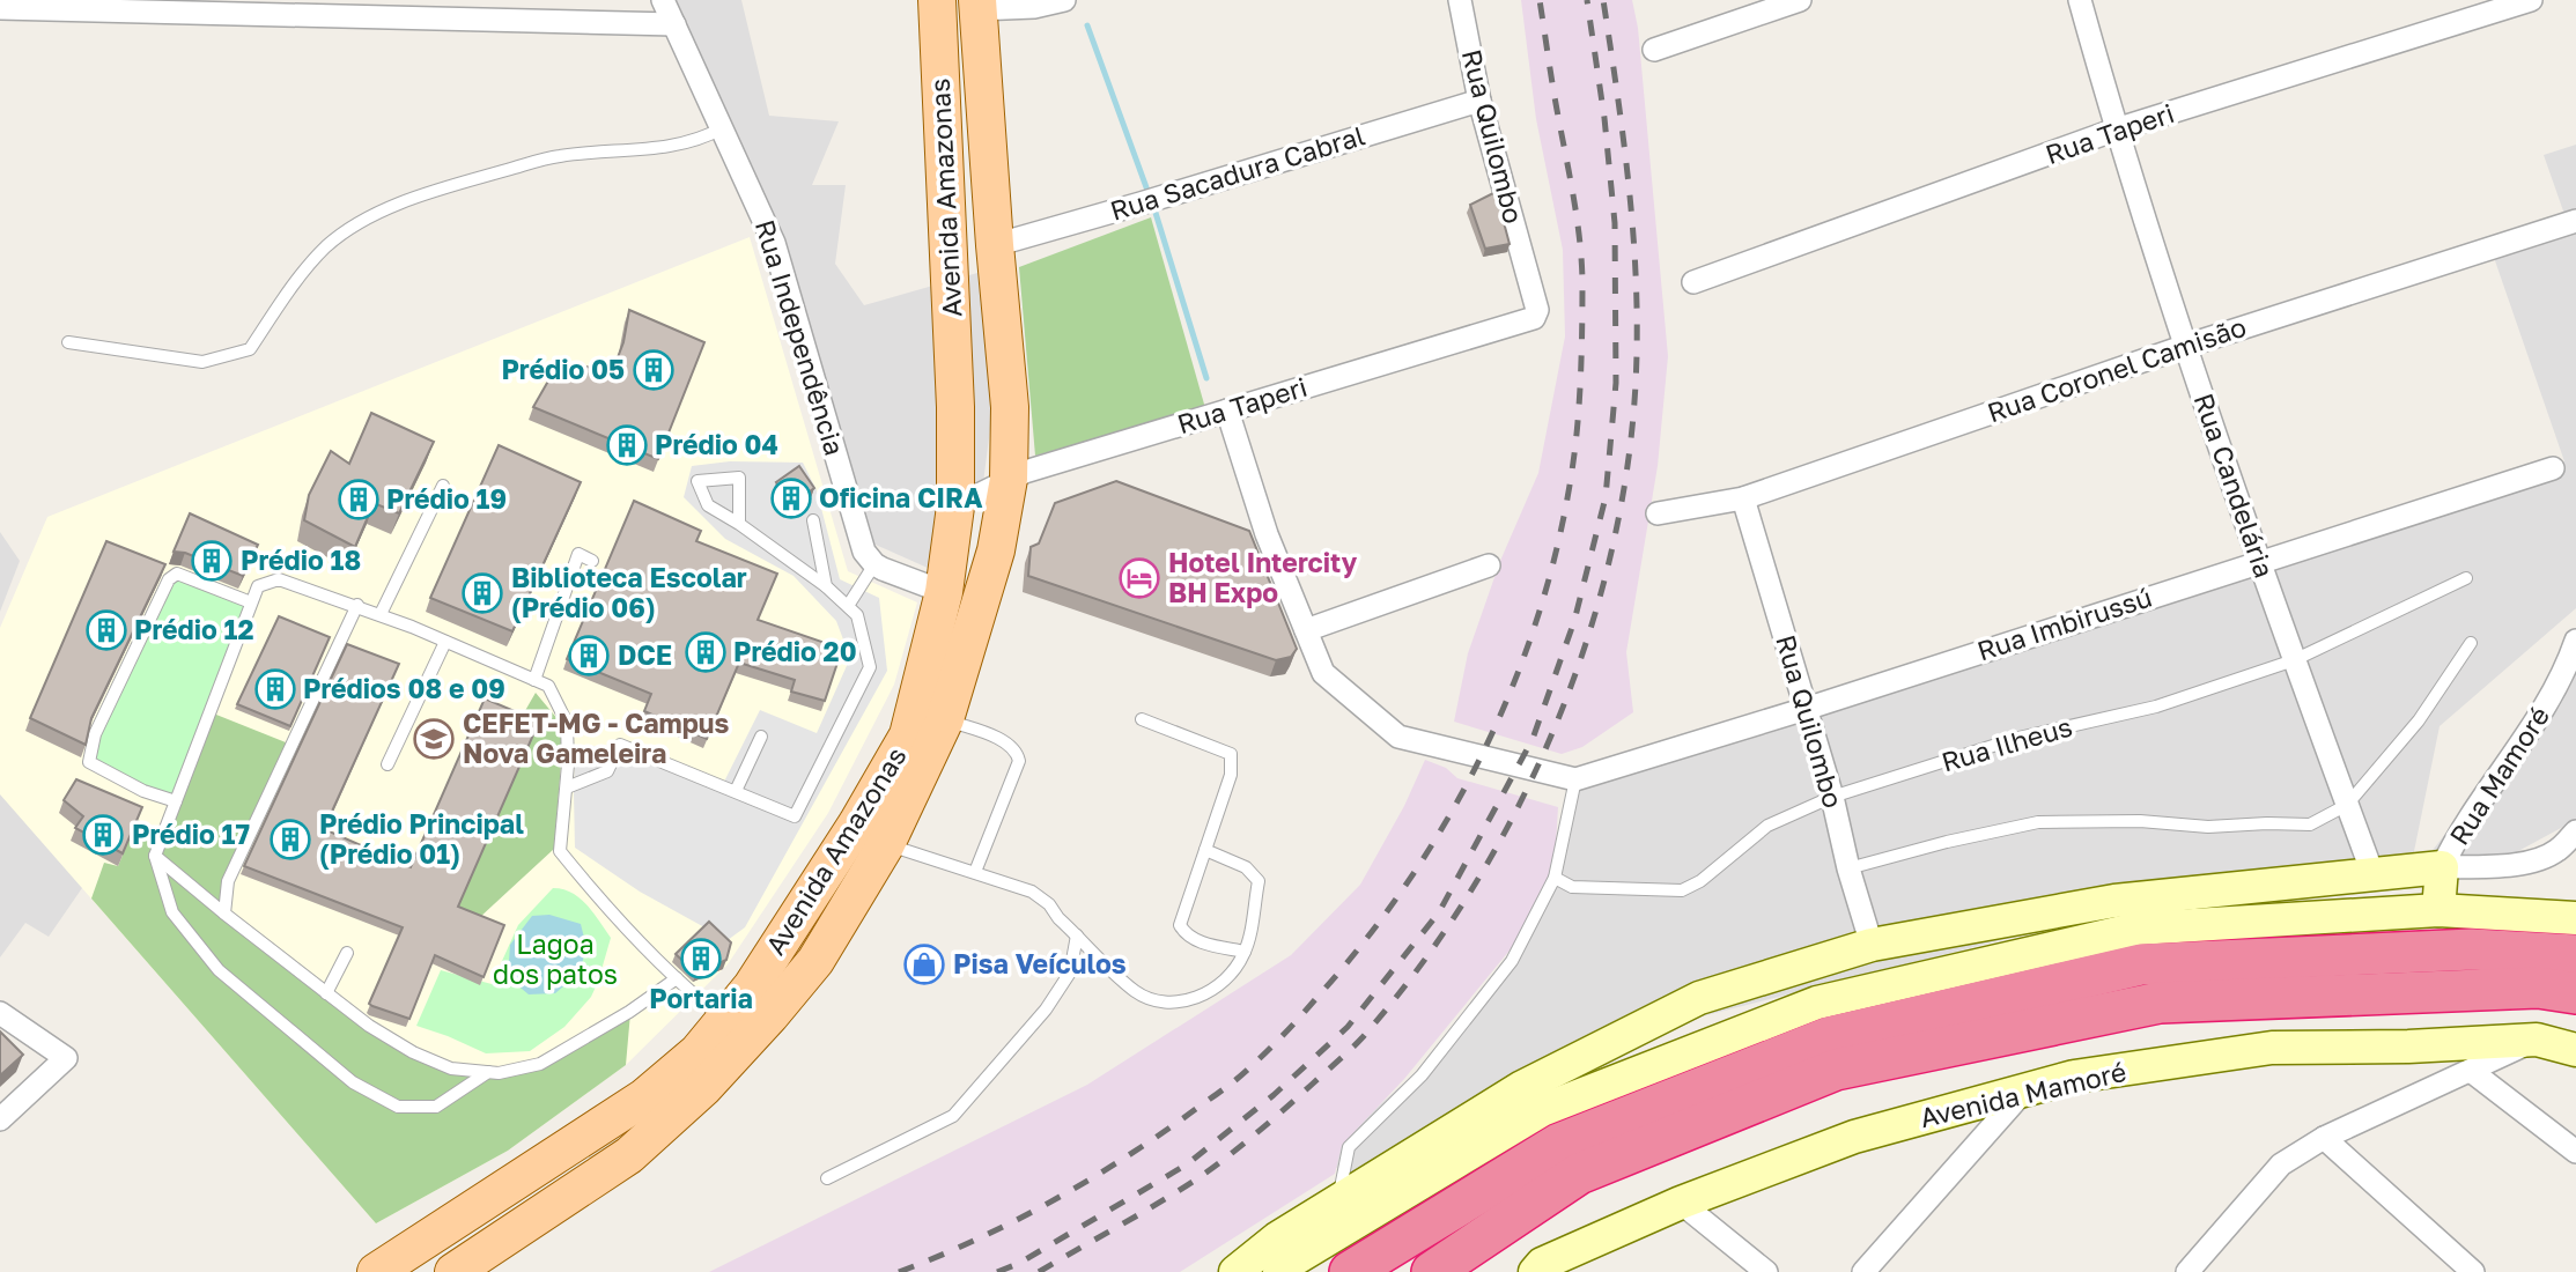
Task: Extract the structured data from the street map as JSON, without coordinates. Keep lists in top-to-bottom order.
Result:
{
  "streets": {
    "main road": ["Avenida Amazonas"],
    "street": [
      "Rua Taperi",
      "Rua Quilombo",
      "Rua Sacadura Cabral",
      "Rua Independência",
      "Rua Coronel Camisão",
      "Rua Candelária",
      "Rua Imbirussú",
      "Rua Mamoré",
      "Avenida Mamoré"
    ],
    "lane": ["Rua Ilheus"]
  },
  "crossings": [
    ["Rua Taperi", "Rua Quilombo"],
    ["Rua Taperi", "Avenida Amazonas"],
    ["Rua Taperi", "Rua Candelária"],
    ["Rua Quilombo", "Rua Sacadura Cabral"],
    ["Rua Quilombo", "Rua Coronel Camisão"],
    ["Rua Quilombo", "Rua Imbirussú"],
    ["Rua Quilombo", "Rua Ilheus"],
    ["Rua Sacadura Cabral", "Avenida Amazonas"],
    ["Rua Coronel Camisão", "Rua Candelária"],
    ["Rua Candelária", "Rua Imbirussú"],
    ["Rua Candelária", "Rua Ilheus"]
  ],
  "parks": ["Lagoa dos patos"],
  "places": {
    "building": [
      "Prédio 05",
      "Prédio 04",
      "Oficina CIRA",
      "Prédio 19",
      "Prédio 18",
      "Biblioteca Escolar (Prédio 06)",
      "Prédio 12",
      "Prédio 20",
      "DCE",
      "Prédios 08 e 09",
      "Prédio 17",
      "Prédio Principal (Prédio 01)",
      "Portaria"
    ],
    "hotel": ["Hotel Intercity BH Expo"],
    "school or university": ["CEFET-MG - Campus Nova Gameleira"],
    "shop": ["Pisa Veículos"]
  }
}
